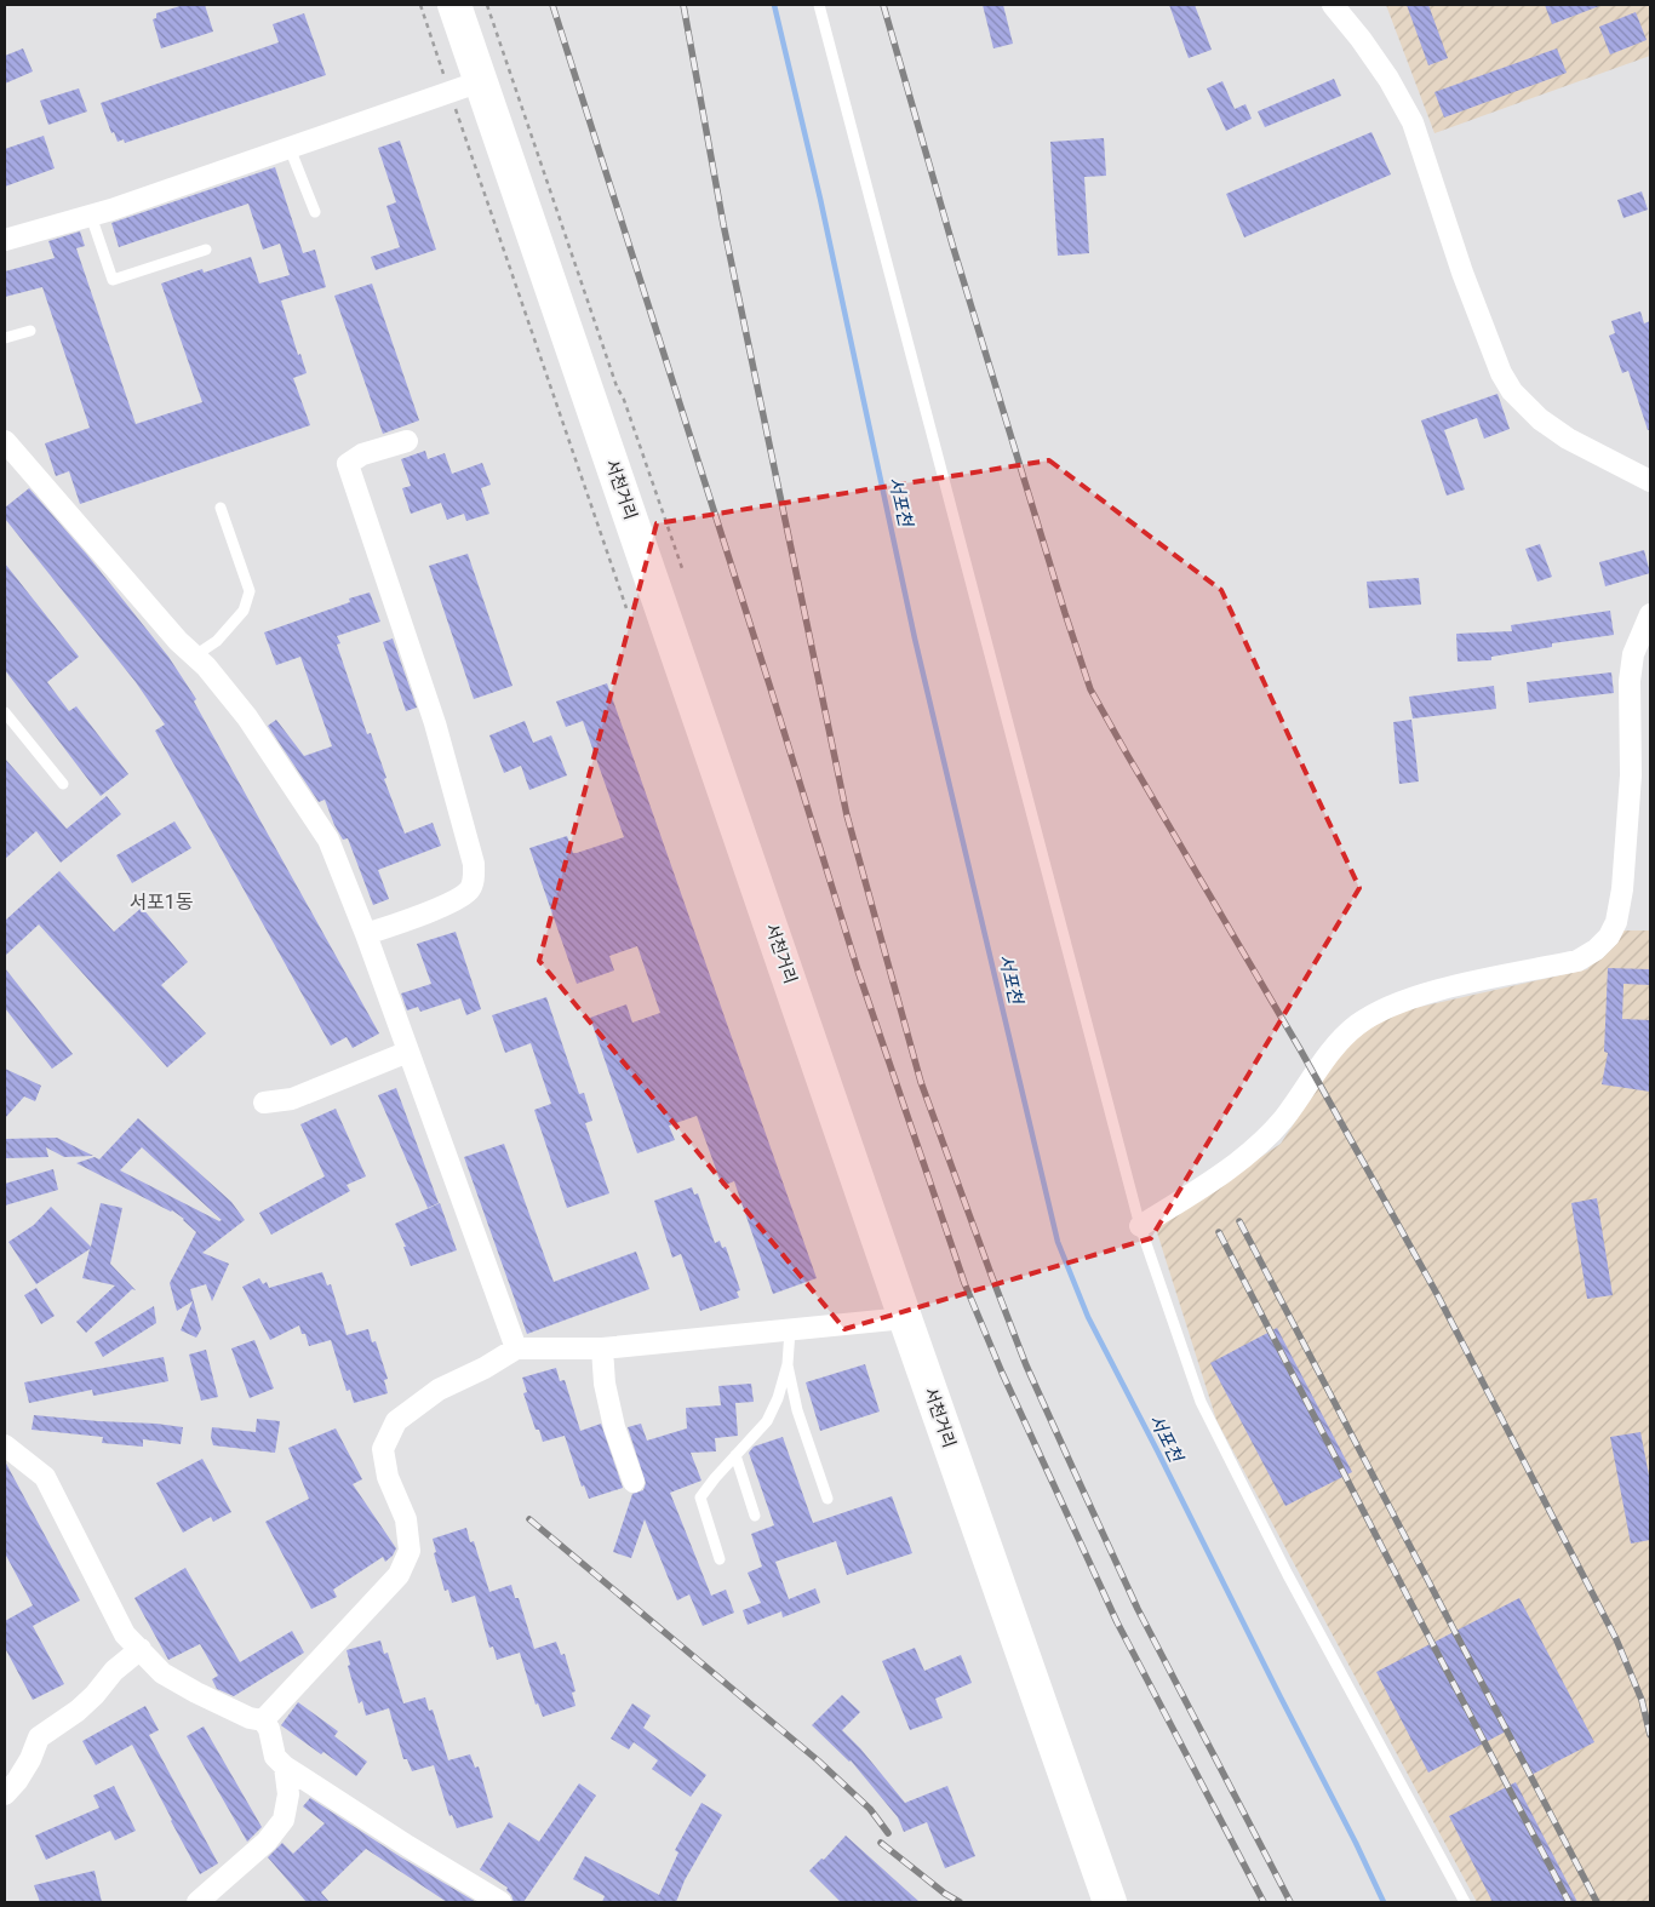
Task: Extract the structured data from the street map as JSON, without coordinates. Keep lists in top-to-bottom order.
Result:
{
  "streets": {
    "main road": ["서천거리"]
  },
  "districts": ["서포1동"],
  "water": ["서포천"]
}
